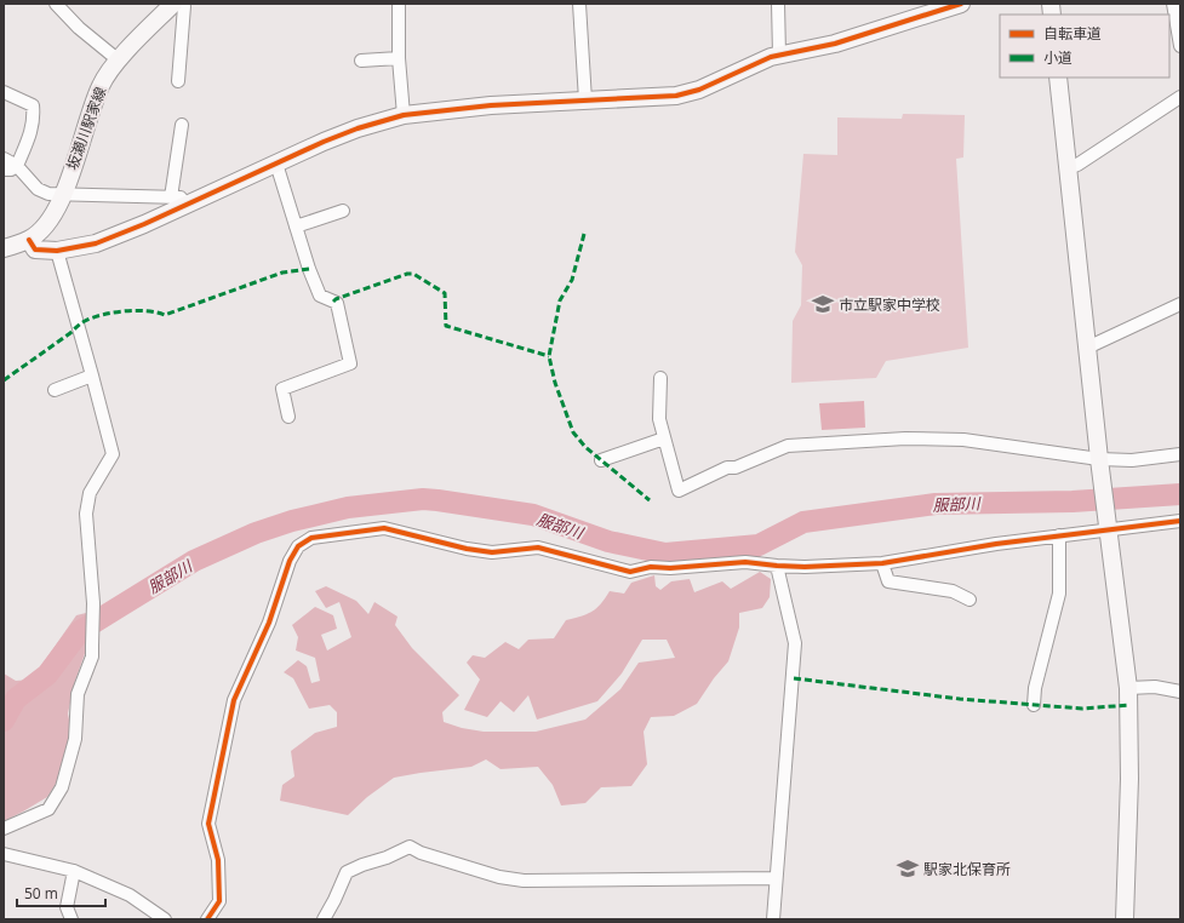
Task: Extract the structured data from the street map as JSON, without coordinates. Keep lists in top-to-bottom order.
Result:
{
  "streets": {
    "street": ["坂瀬川駅家線"]
  },
  "water": ["服部川"],
  "places": {
    "school or university": ["市立駅家中学校", "駅家北保育所"]
  },
  "legend": ["自転車道", "小道"],
  "scale_bar": "50 m"
}
